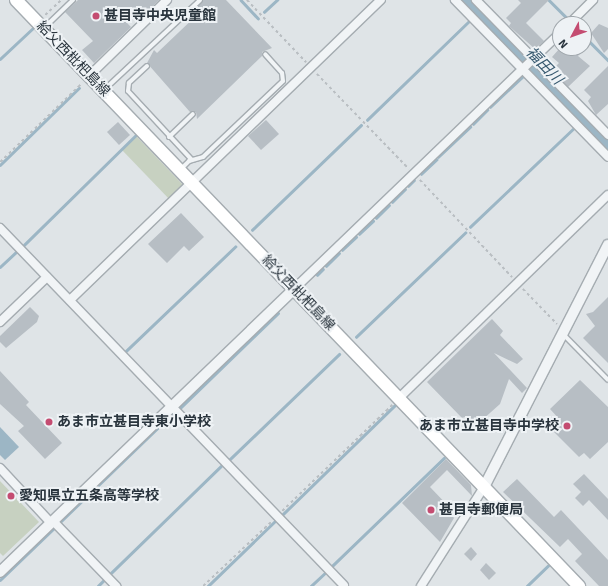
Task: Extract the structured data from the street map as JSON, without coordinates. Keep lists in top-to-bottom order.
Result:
{
  "streets": {
    "main road": ["給父西枇杷島線"]
  },
  "water": ["福田川"],
  "places": [
    "甚目寺中央児童館",
    "あま市立甚目寺東小学校",
    "あま市立甚目寺中学校",
    "愛知県立五条高等学校",
    "甚目寺郵便局"
  ],
  "north": "bottom left"
}
